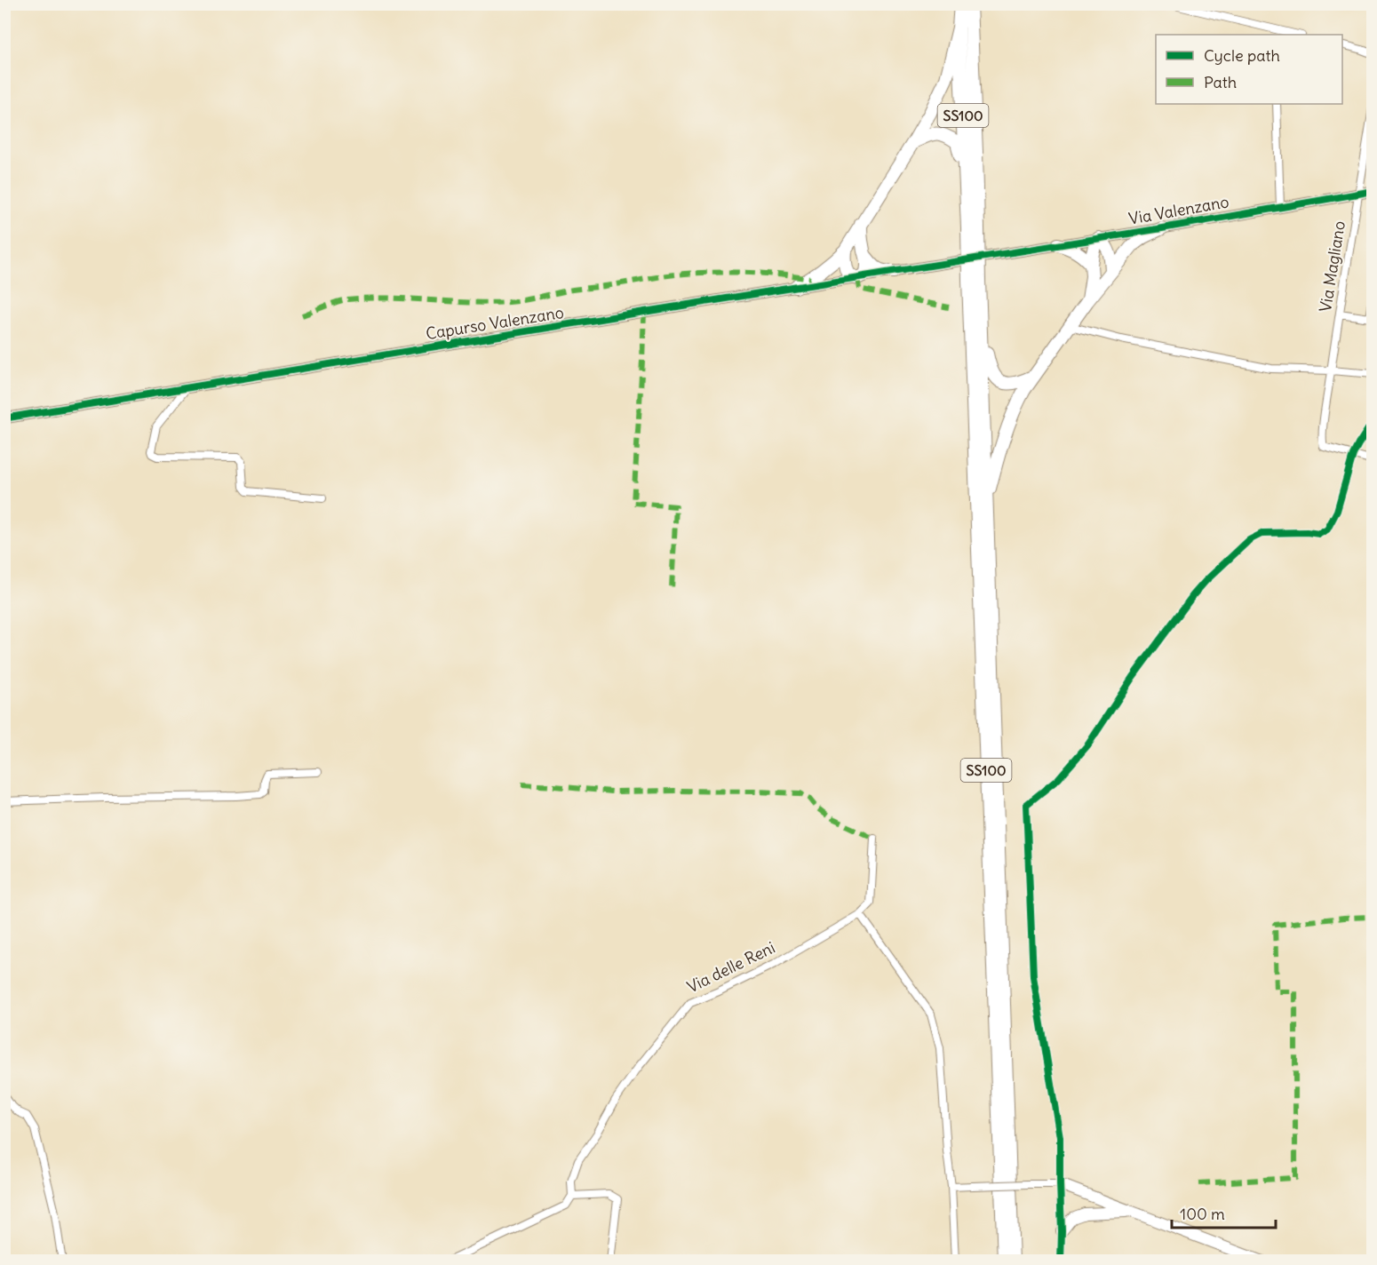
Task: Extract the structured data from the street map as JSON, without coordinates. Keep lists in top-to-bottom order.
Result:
{
  "streets": {
    "highway": ["SS100"],
    "street": [
      "Via Valenzano",
      "Via Magliano",
      "Capurso Valenzano",
      "Via delle Reni"
    ]
  },
  "crossings": [
    ["SS100", "Via Valenzano"],
    ["SS100", "Capurso Valenzano"],
    ["Via Valenzano", "Via Magliano"],
    ["Via Valenzano", "Capurso Valenzano"]
  ],
  "legend": ["Cycle path", "Path"],
  "scale_bar": "100 m"
}
